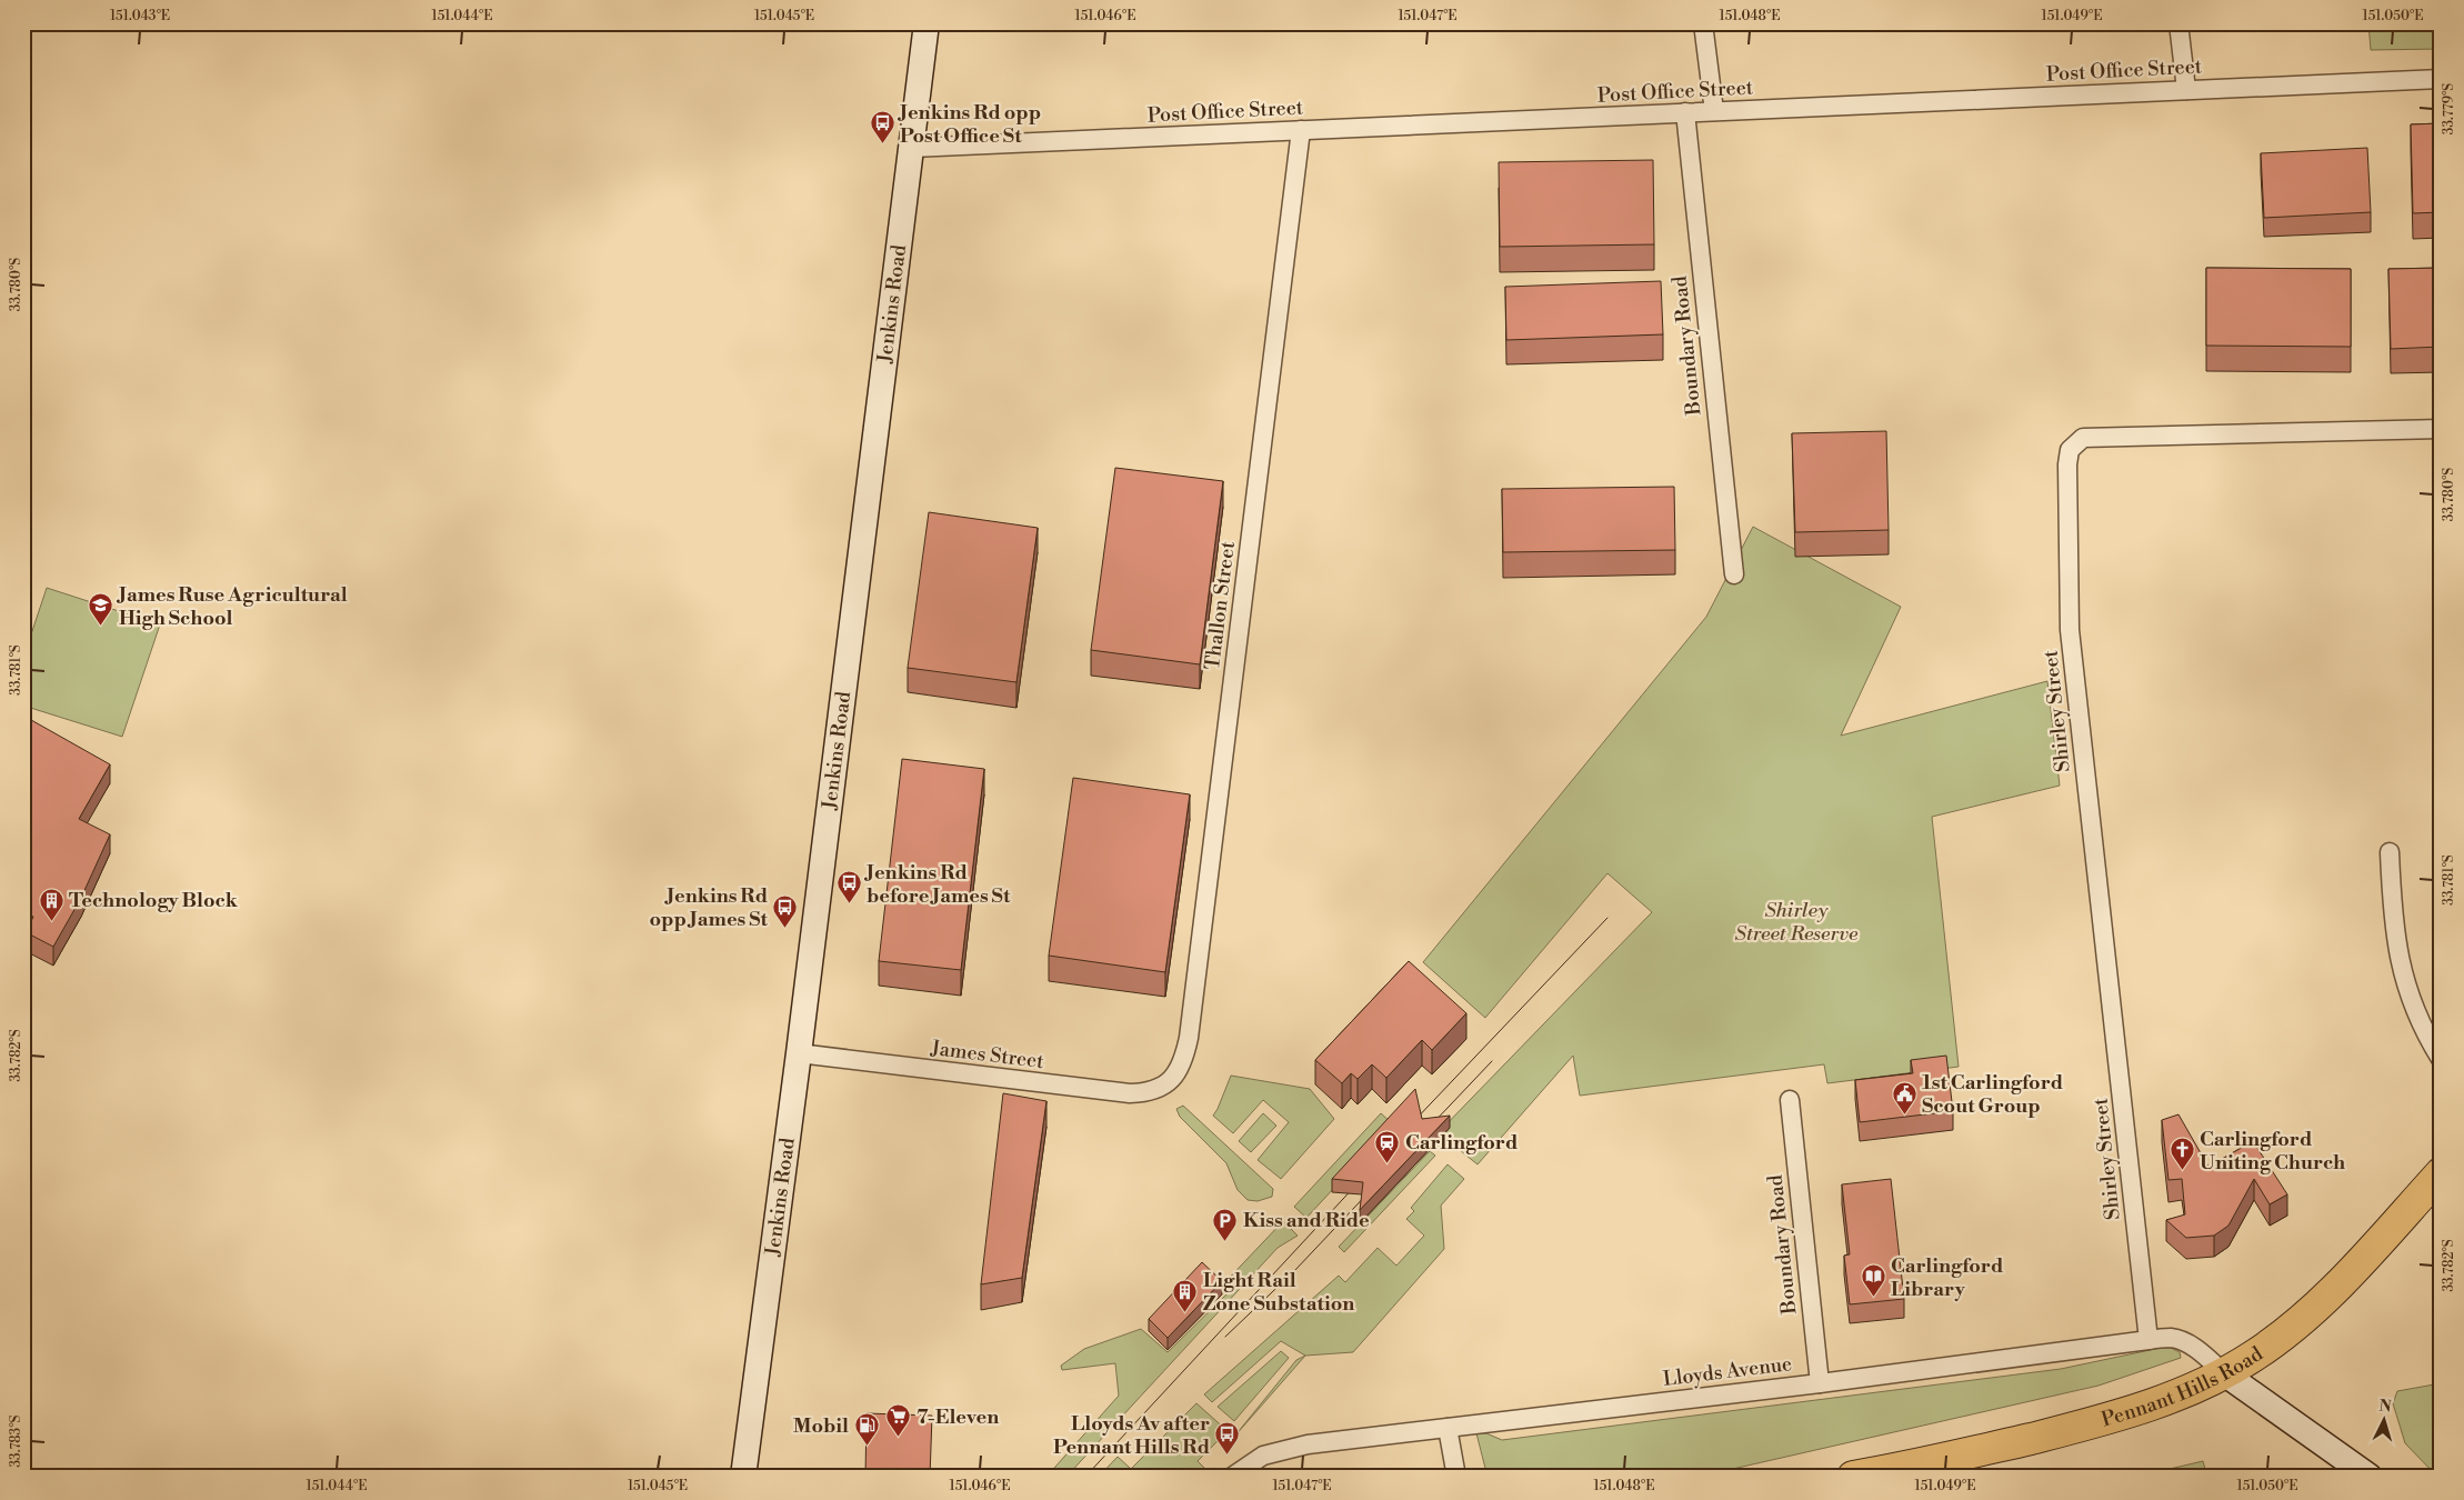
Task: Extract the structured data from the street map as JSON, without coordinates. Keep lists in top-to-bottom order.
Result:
{
  "streets": {
    "highway": ["Pennant Hills Road"],
    "main road": ["Jenkins Road"],
    "street": [
      "Post Office Street",
      "Boundary Road",
      "Thallon Street",
      "Shirley Street",
      "James Street",
      "Lloyds Avenue"
    ]
  },
  "crossings": [
    ["Post Office Street", "Jenkins Road"],
    ["Post Office Street", "Boundary Road"],
    ["Post Office Street", "Thallon Street"],
    ["Jenkins Road", "James Street"],
    ["Boundary Road", "Lloyds Avenue"],
    ["Thallon Street", "James Street"],
    ["Shirley Street", "Lloyds Avenue"],
    ["Lloyds Avenue", "Pennant Hills Road"]
  ],
  "parks": ["Shirley Street Reserve"],
  "places": {
    "bus stop": [
      "Jenkins Rd opp Post Office St",
      "Jenkins Rd before James St",
      "Jenkins Rd opp James St",
      "Lloyds Av after Pennant Hills Rd"
    ],
    "school or university": ["James Ruse Agricultural High School"],
    "building": ["Technology Block", "Light Rail Zone Substation"],
    "public building": ["1st Carlingford Scout Group"],
    "station": ["Carlingford"],
    "church": ["Carlingford Uniting Church"],
    "parking": ["Kiss and Ride"],
    "library": ["Carlingford Library"],
    "supermarket": ["7-Eleven"],
    "fuel station": ["Mobil"]
  },
  "north": "top",
  "coordinates": [
    "151.043°E",
    "151.044°E",
    "151.045°E",
    "151.046°E",
    "151.047°E",
    "151.048°E",
    "151.049°E",
    "151.050°E",
    "33.779°S",
    "33.780°S",
    "33.781°S",
    "33.782°S",
    "33.783°S"
  ]
}
